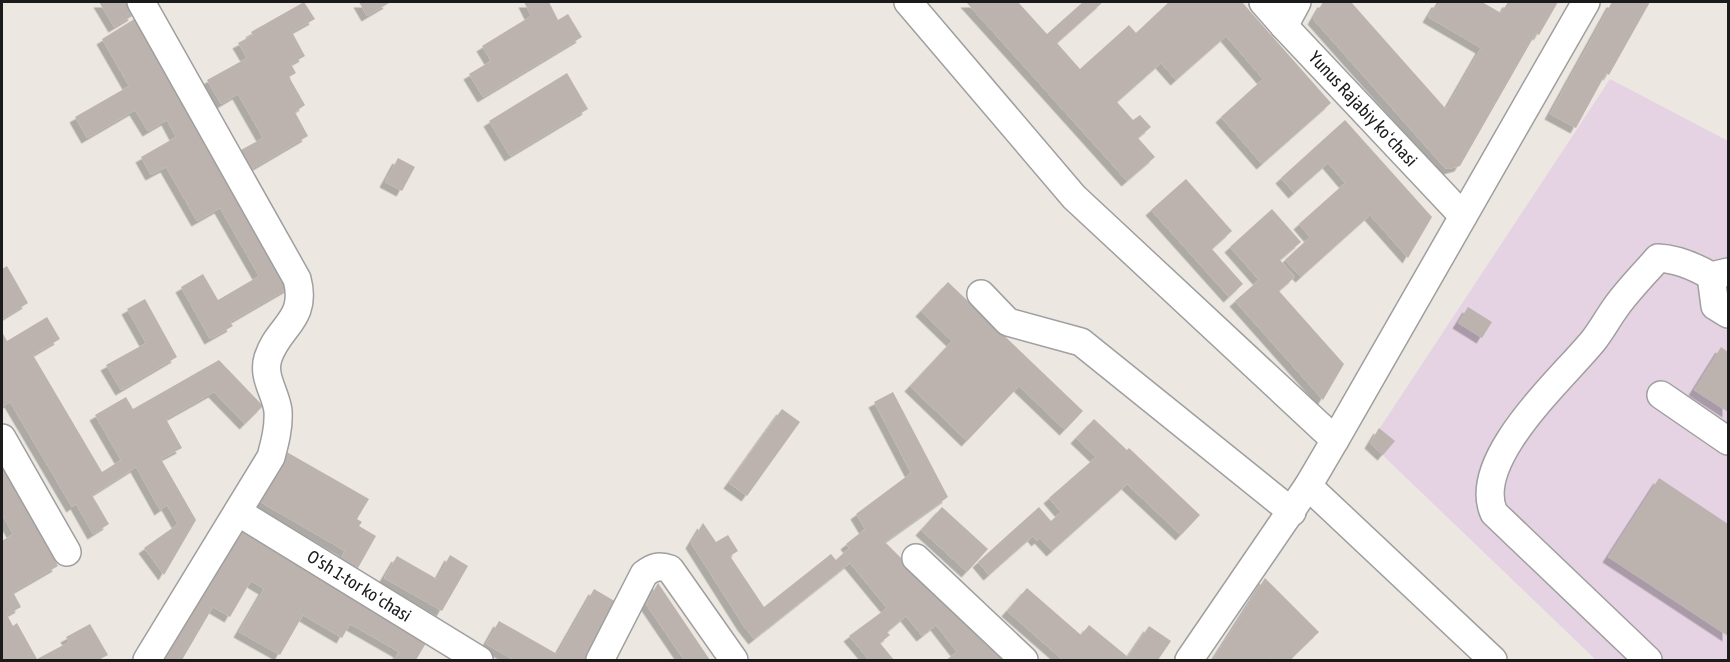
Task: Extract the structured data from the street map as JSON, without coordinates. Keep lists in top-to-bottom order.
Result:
{
  "streets": {
    "street": ["Yunus Rajabiy koʻchasi", "O‘sh 1-tor koʻchasi"]
  }
}
